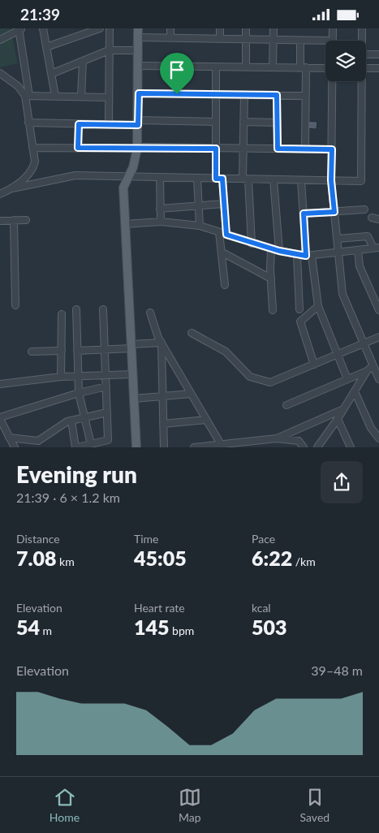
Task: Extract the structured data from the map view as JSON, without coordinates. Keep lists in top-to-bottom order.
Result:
{
  "page": {
    "status": "21:39",
    "heading": ["Evening run", "21:39 · 6 × 1.2 km"],
    "stats": [
      ["Distance", "7.08 km"],
      ["Time", "45:05"],
      ["Pace", "6:22 /km"],
      ["Elevation", "54 m"],
      ["Heart rate", "145 bpm"],
      ["kcal", "503"]
    ],
    "chart": ["Elevation", "39–48 m"],
    "tabs": ["Home", "Map", "Saved"]
  }
}
